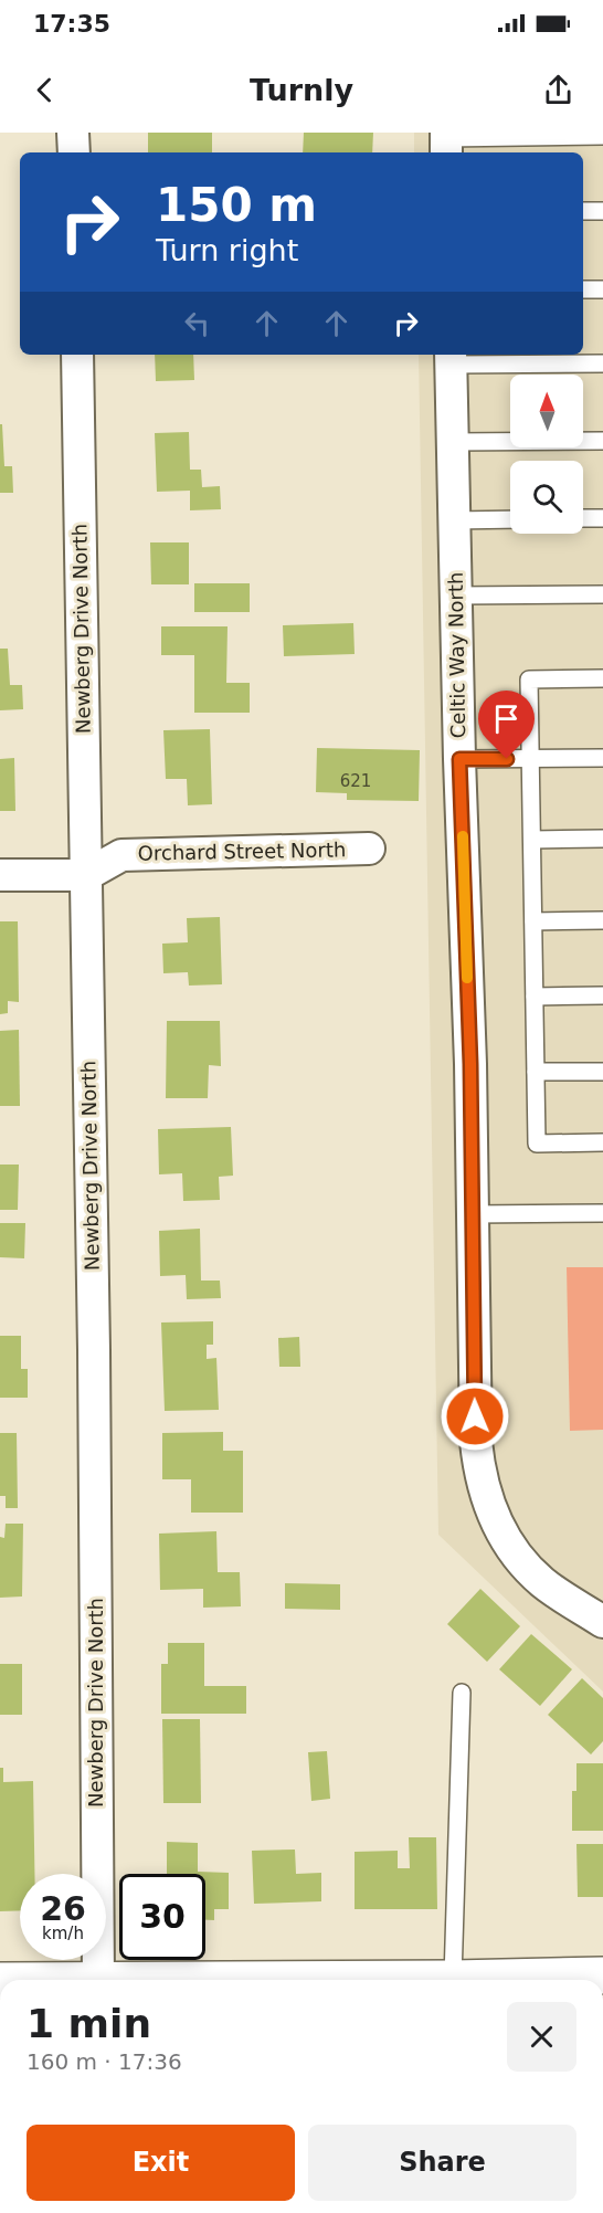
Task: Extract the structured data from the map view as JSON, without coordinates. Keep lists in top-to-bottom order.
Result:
{
  "streets": {
    "street": ["Newberg Drive North", "Celtic Way North", "Orchard Street North"]
  },
  "crossings": [
    ["Newberg Drive North", "Orchard Street North"]
  ],
  "house_numbers": ["621"],
  "north": "top",
  "page": {
    "status": "17:35",
    "header": "Turnly",
    "turn": ["150 m", "Turn right"],
    "speed": "26 km/h",
    "limit": "30",
    "heading": ["1 min", "160 m · 17:36"],
    "buttons": ["Exit", "Share"]
  }
}
